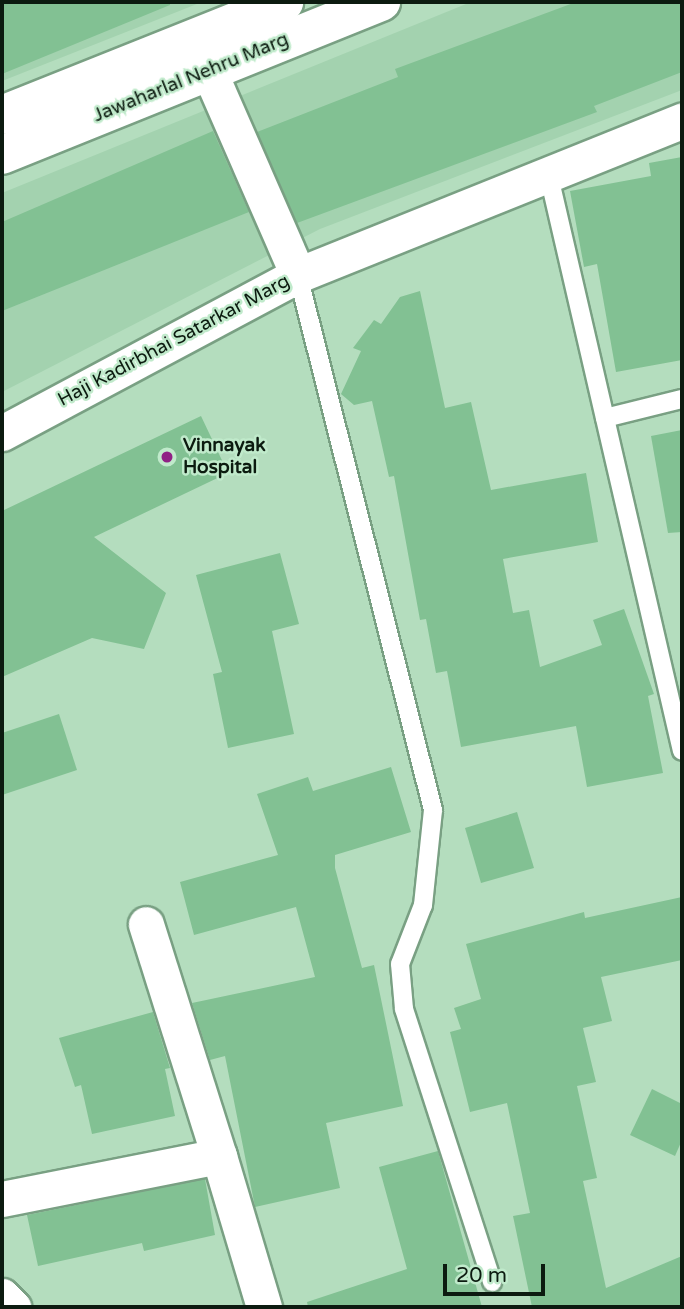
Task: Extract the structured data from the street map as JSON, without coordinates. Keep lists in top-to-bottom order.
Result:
{
  "streets": {
    "main road": ["Jawaharlal Nehru Marg"],
    "street": ["Haji Kadirbhai Satarkar Marg"]
  },
  "crossings": [
    ["Jawaharlal Nehru Marg", "Haji Kadirbhai Satarkar Marg"]
  ],
  "places": ["Vinnayak Hospital"],
  "scale_bar": "20 m"
}
